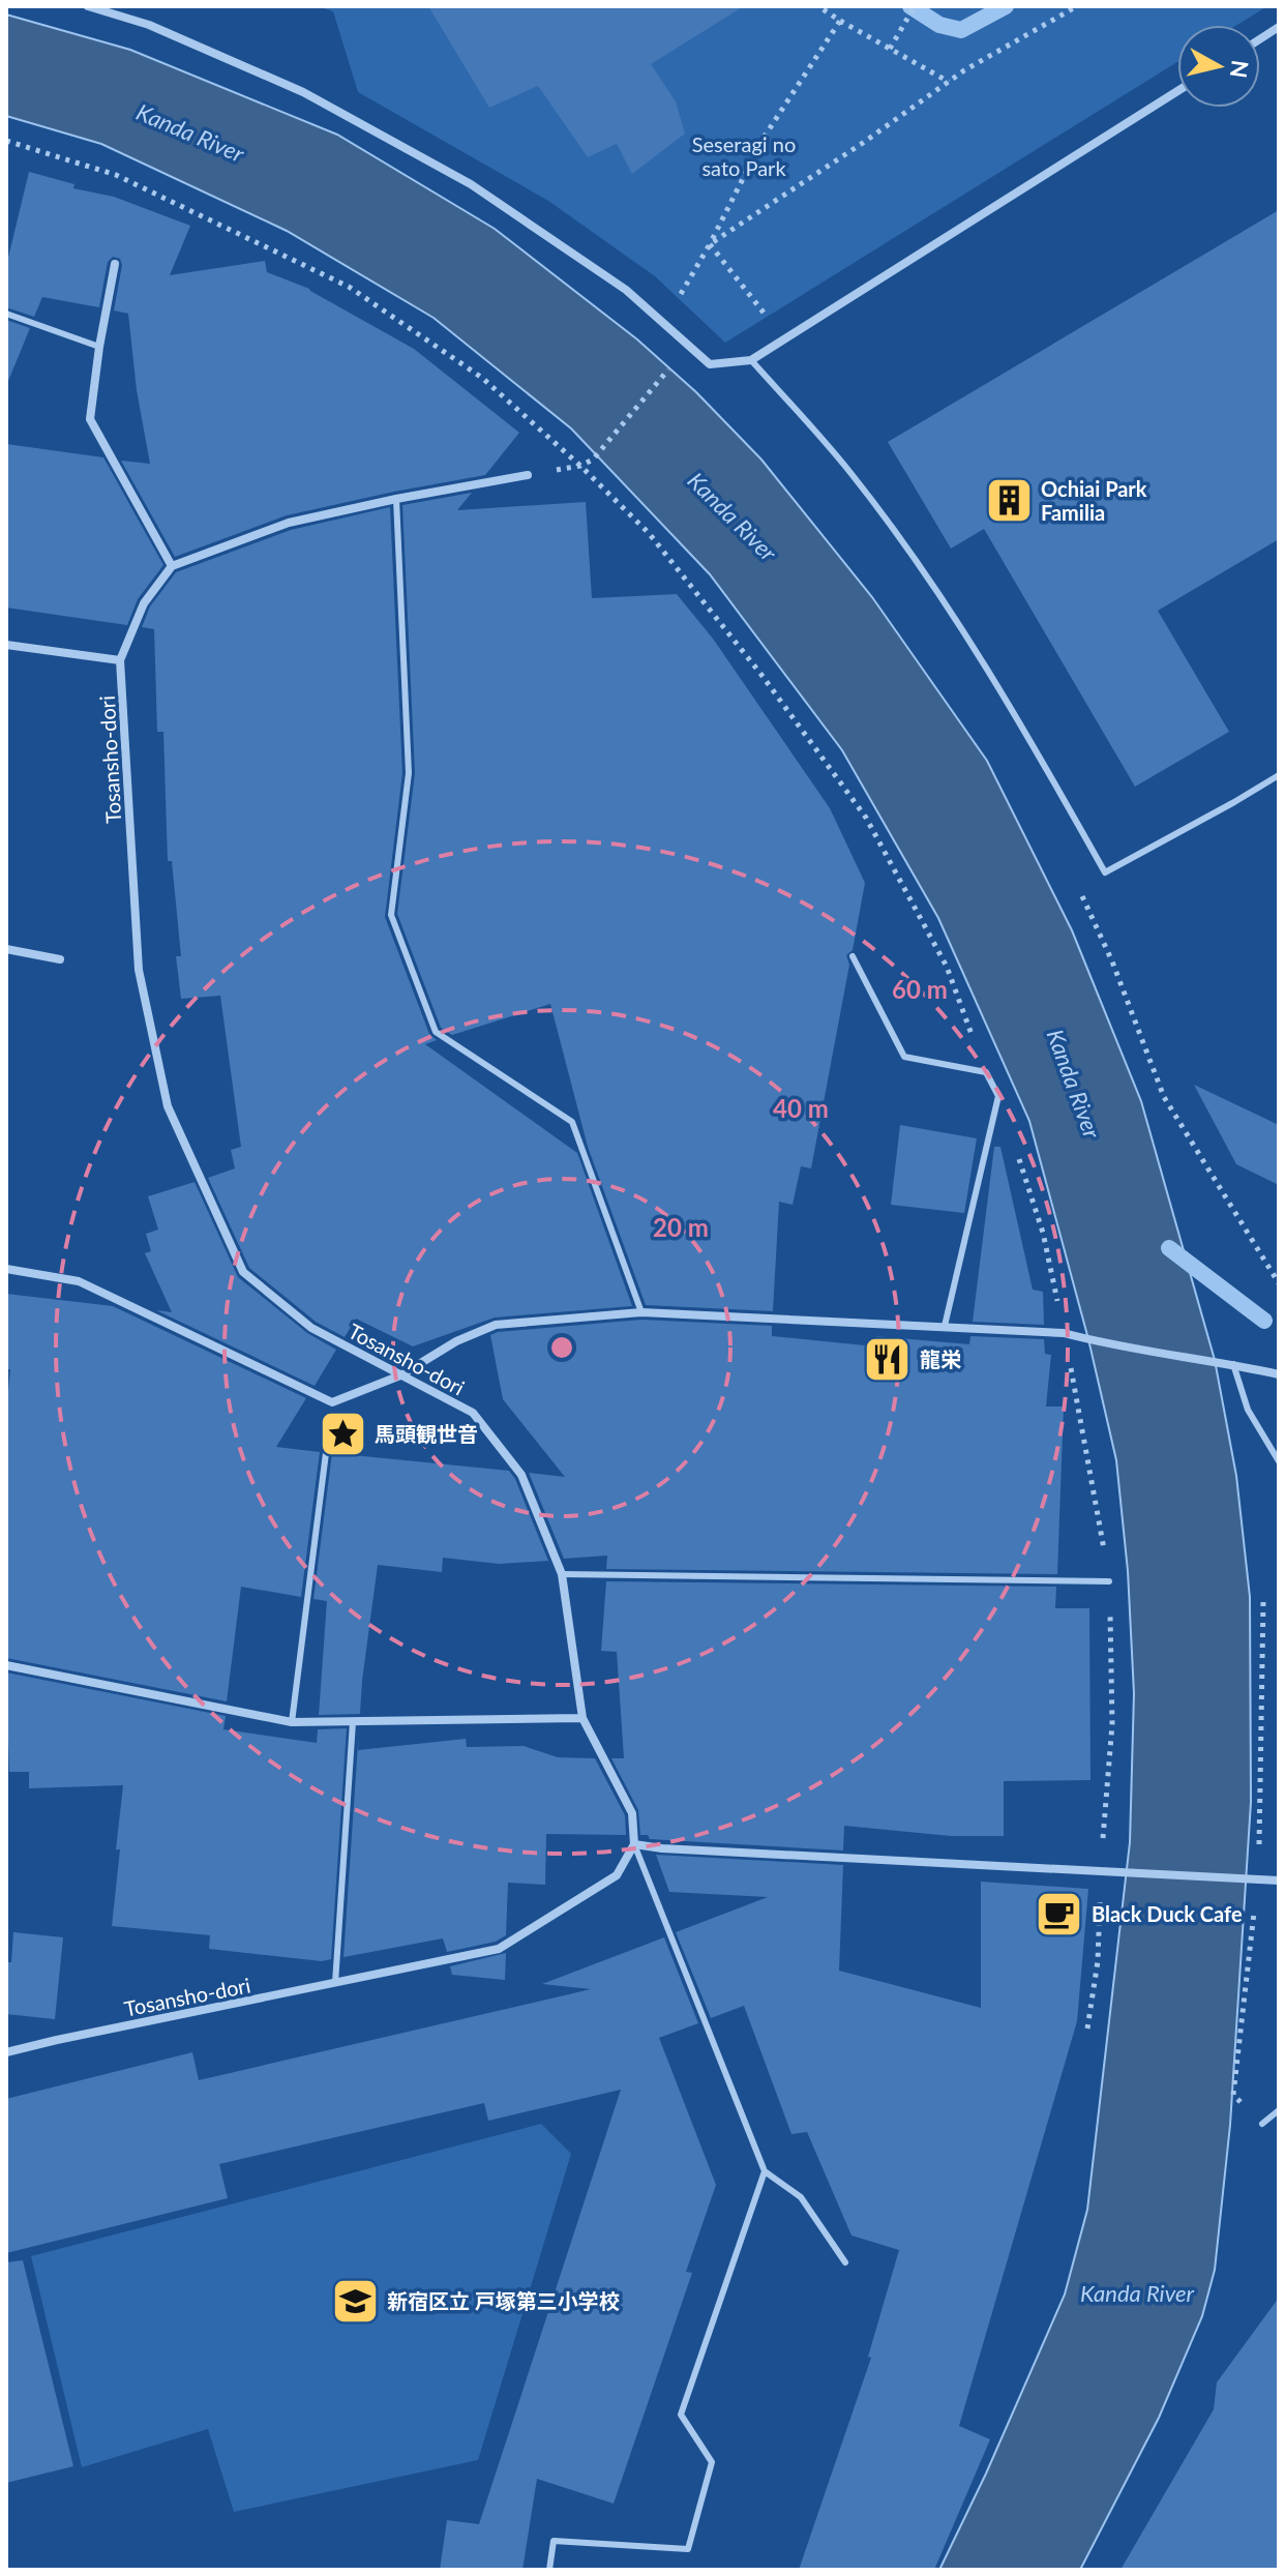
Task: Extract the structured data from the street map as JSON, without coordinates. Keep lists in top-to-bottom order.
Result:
{
  "streets": {
    "street": ["Tosansho-dori"]
  },
  "water": ["Kanda River"],
  "parks": ["Seseragi no sato Park"],
  "places": {
    "building": ["Ochiai Park Familia"],
    "restaurant": ["龍栄"],
    "place": ["馬頭観世音"],
    "cafe": ["Black Duck Cafe"],
    "school or university": ["新宿区立 戸塚第三小学校"]
  },
  "north": "right",
  "rings": ["60 m", "40 m", "20 m"]
}
